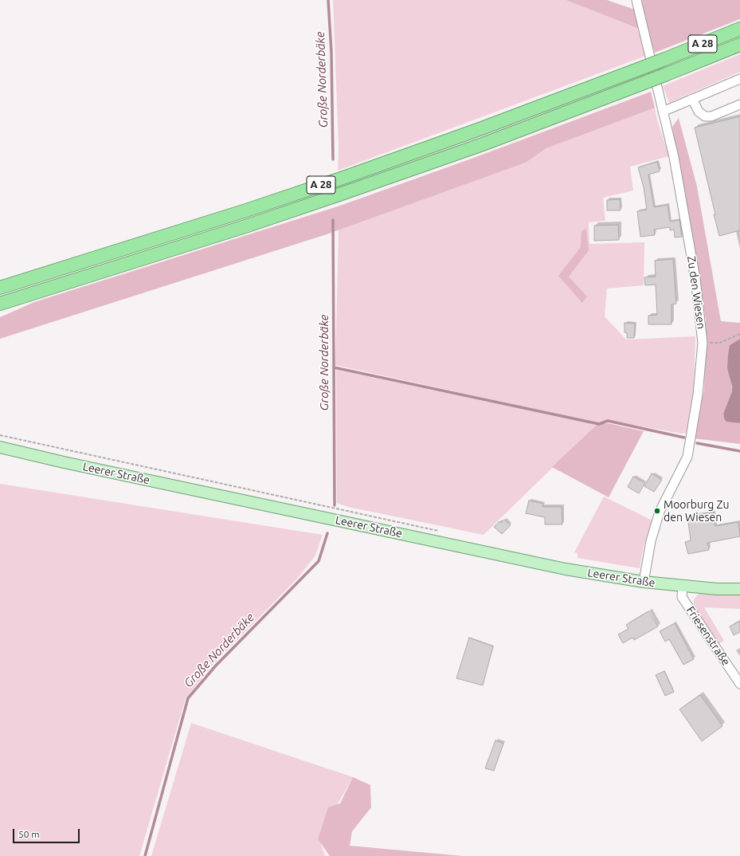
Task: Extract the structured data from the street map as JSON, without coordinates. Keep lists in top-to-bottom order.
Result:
{
  "streets": {
    "highway": ["A 28"],
    "main road": ["Leerer Straße"],
    "street": ["Zu den Wiesen", "Friesenstraße"]
  },
  "crossings": [
    ["Zu den Wiesen", "Leerer Straße"],
    ["Leerer Straße", "Friesenstraße"]
  ],
  "water": ["Große Norderbäke"],
  "places": ["Moorburg Zu den Wiesen"],
  "scale_bar": "50 m"
}
